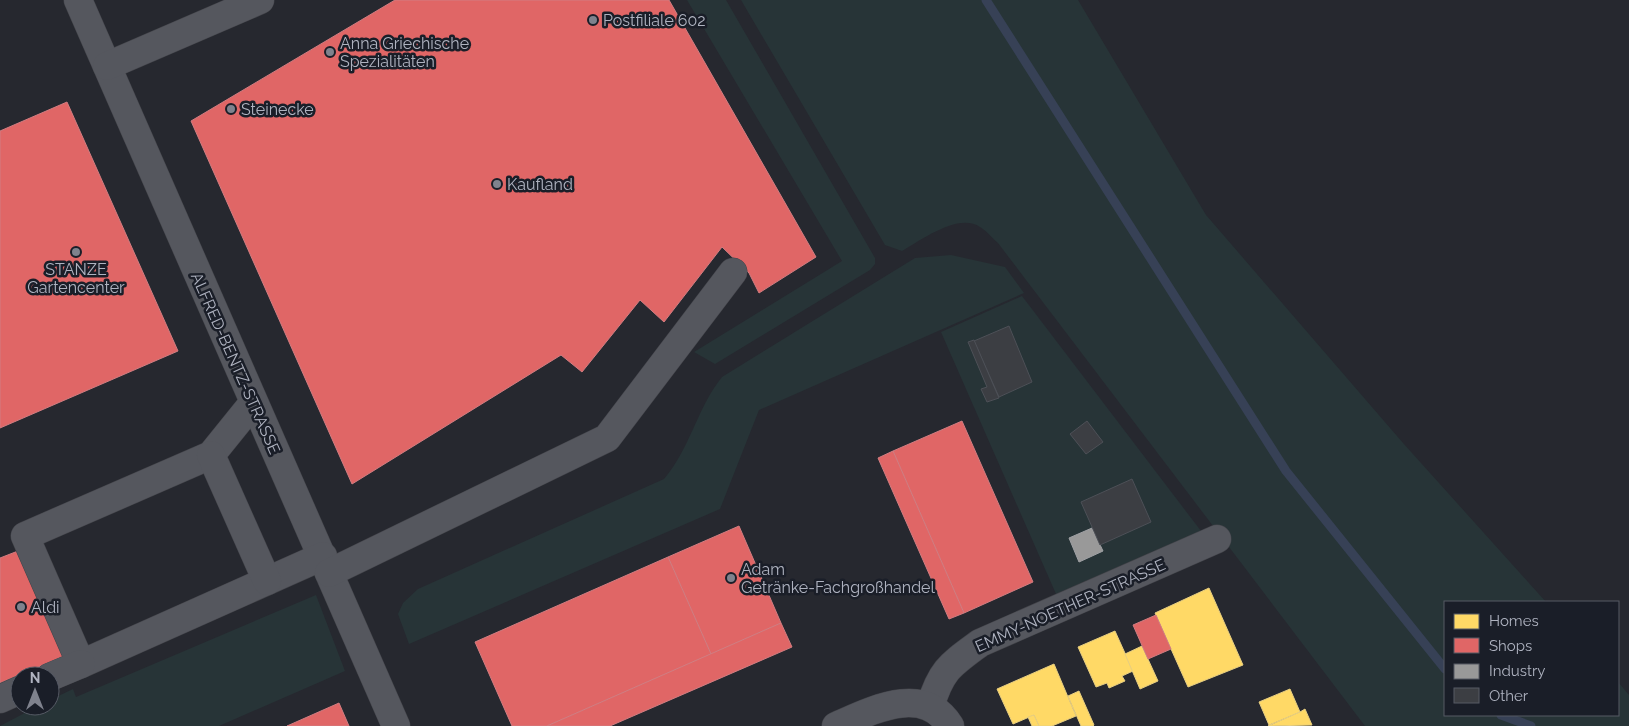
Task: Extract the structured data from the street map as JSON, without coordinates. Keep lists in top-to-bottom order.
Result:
{
  "streets": {
    "street": ["ALFRED-BENTZ-STRASSE", "EMMY-NOETHER-STRASSE"]
  },
  "places": [
    "Postfiliale 602",
    "Anna Griechische Spezialitäten",
    "Steinecke",
    "Kaufland",
    "STANZE Gartencenter",
    "Adam Getränke-Fachgroßhandel",
    "Aldi"
  ],
  "legend": [
    "Homes",
    "Shops",
    "Industry",
    "Other"
  ],
  "north": "top"
}
